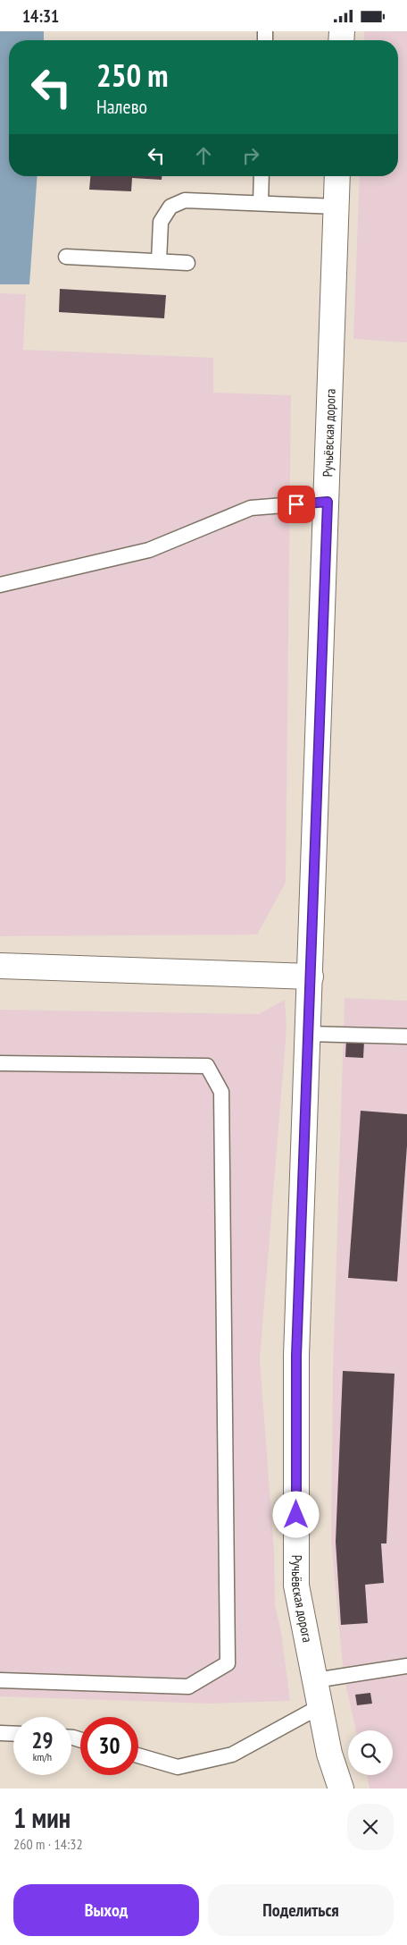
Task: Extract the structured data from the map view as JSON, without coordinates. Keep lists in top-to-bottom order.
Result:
{
  "streets": {
    "street": ["Ручьёвская дорога"]
  },
  "page": {
    "status": "14:31",
    "turn": ["250 m", "Налево"],
    "speed": "29 km/h",
    "limit": "30",
    "heading": ["1 мин", "260 m · 14:32"],
    "buttons": ["Выход", "Поделиться"]
  }
}
